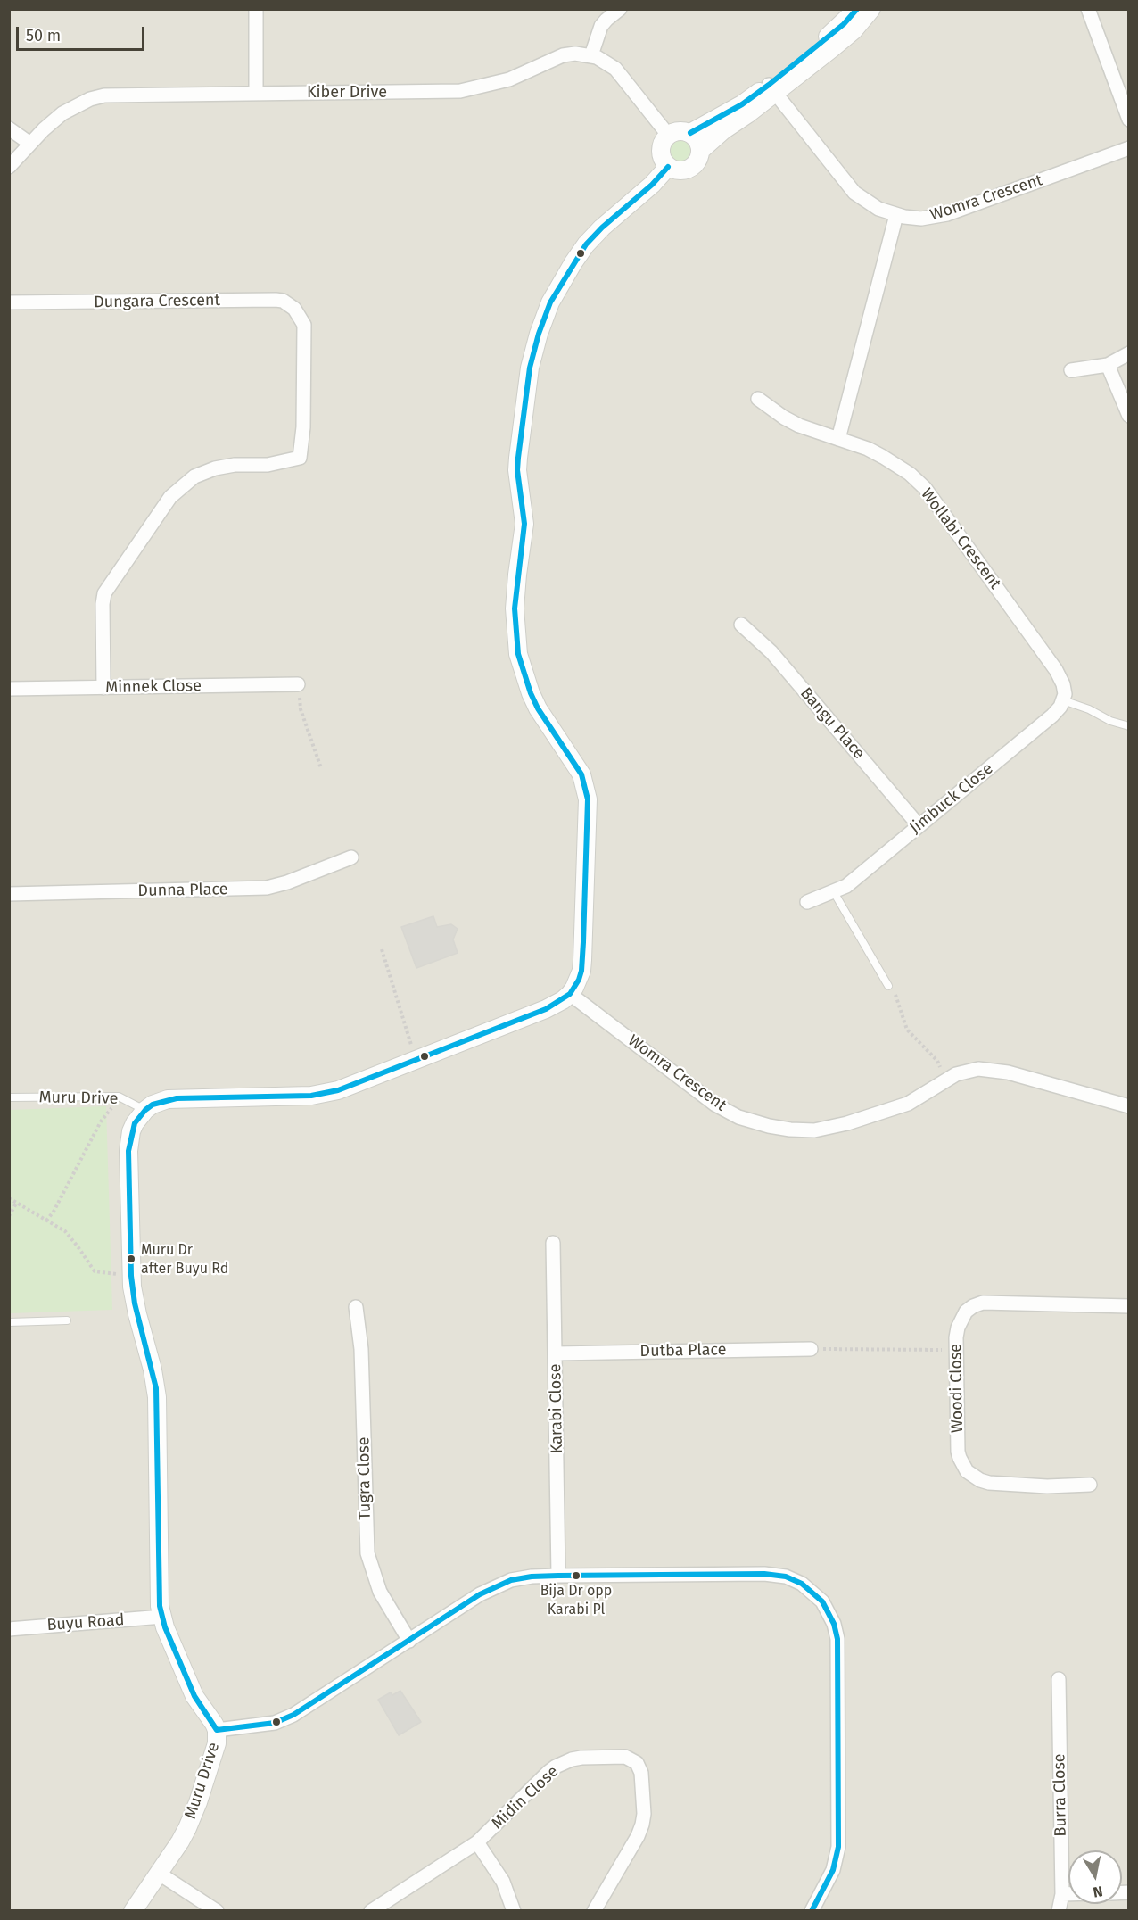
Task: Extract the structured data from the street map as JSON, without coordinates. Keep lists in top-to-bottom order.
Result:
{
  "streets": {
    "street": [
      "Kiber Drive",
      "Womra Crescent",
      "Dungara Crescent",
      "Wollabi Crescent",
      "Minnek Close",
      "Bangu Place",
      "Jimbuck Close",
      "Dunna Place",
      "Muru Drive",
      "Dutba Place",
      "Woodi Close",
      "Karabi Close",
      "Tugra Close",
      "Buyu Road",
      "Burra Close",
      "Midin Close"
    ]
  },
  "crossings": [
    ["Wollabi Crescent", "Jimbuck Close"],
    ["Bangu Place", "Jimbuck Close"],
    ["Muru Drive", "Buyu Road"],
    ["Dutba Place", "Karabi Close"]
  ],
  "places": ["Muru Dr after Buyu Rd", "Bija Dr opp Karabi Pl"],
  "scale_bar": "50 m",
  "north": "bottom"
}
